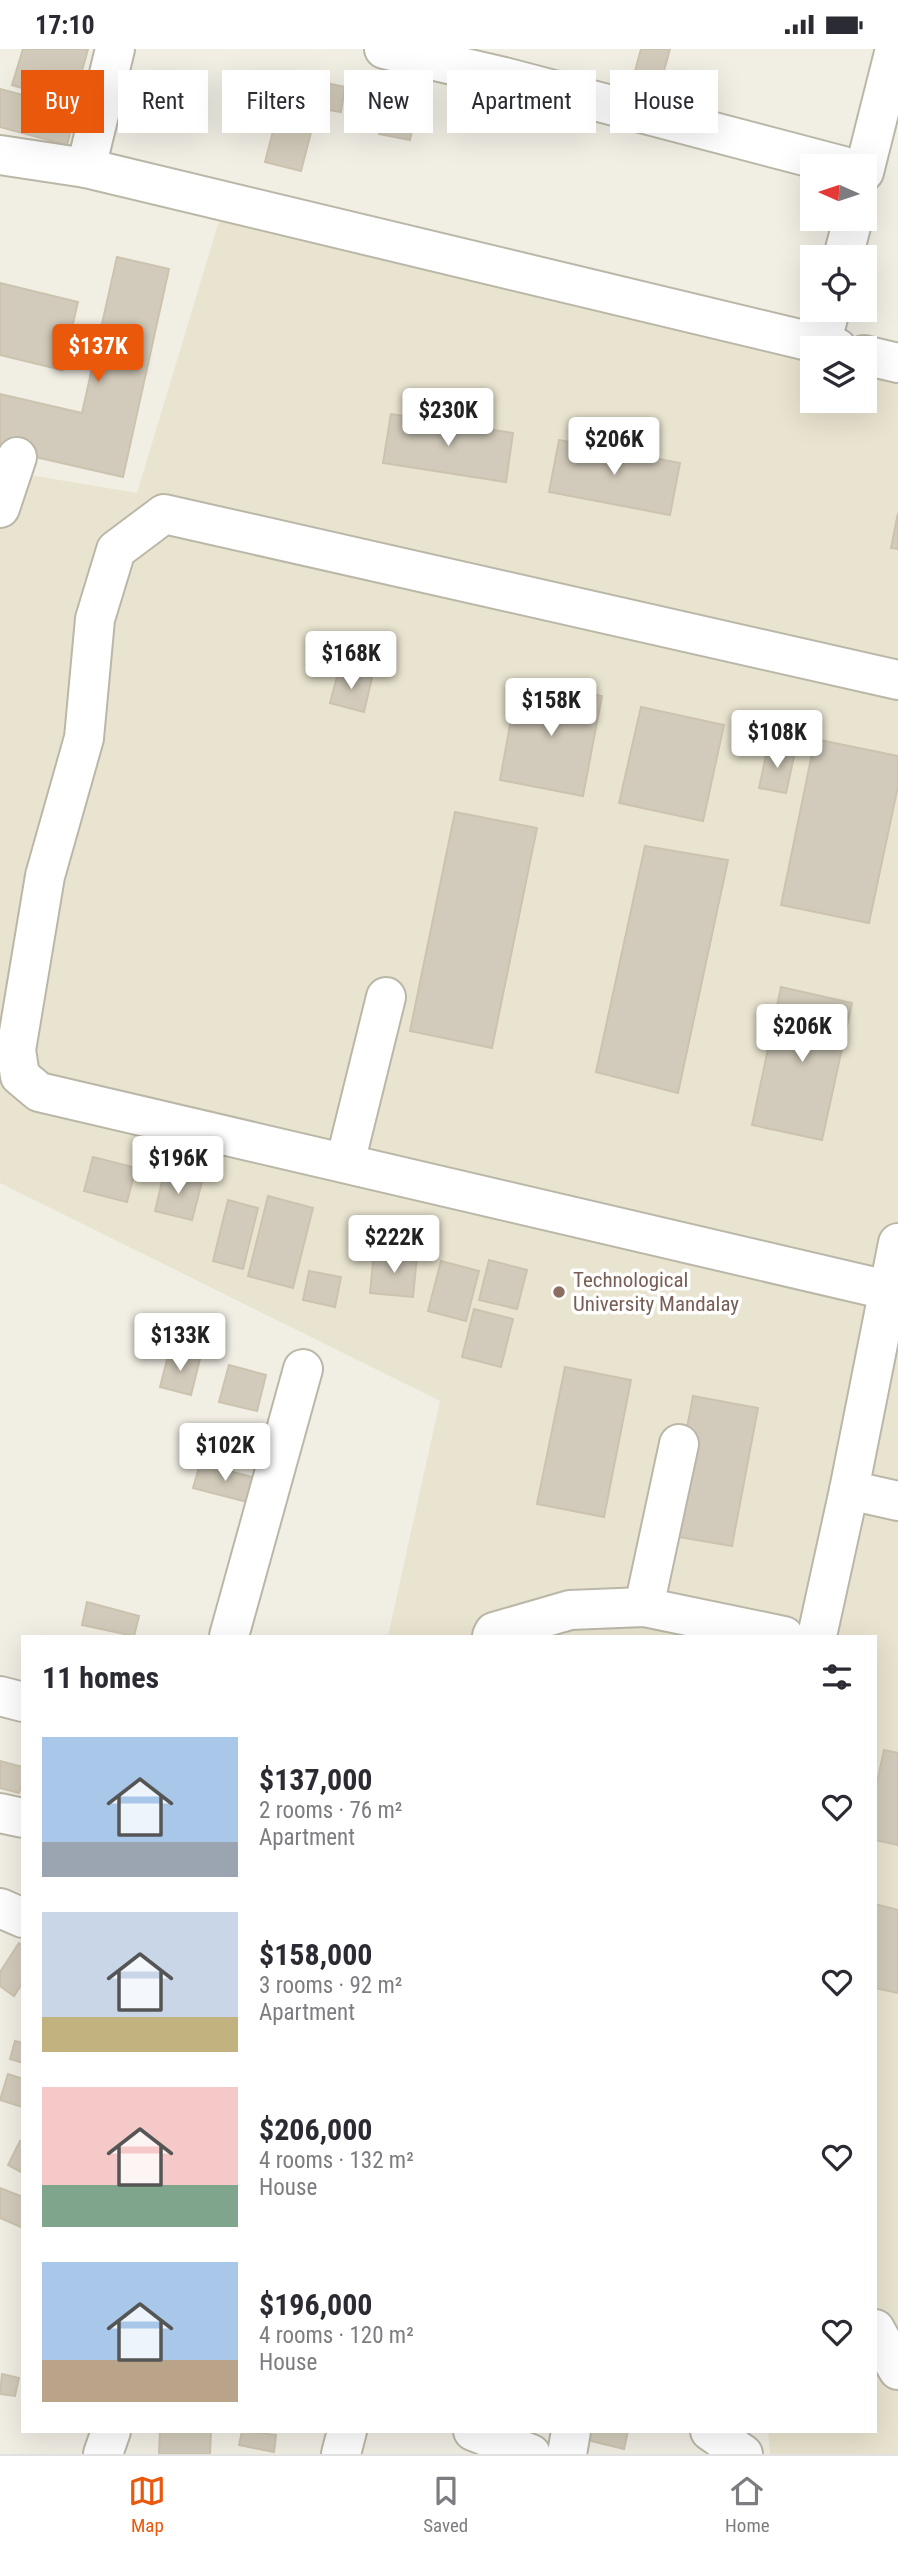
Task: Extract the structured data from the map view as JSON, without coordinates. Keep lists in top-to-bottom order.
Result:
{
  "places": ["Technological University Mandalay"],
  "north": "left",
  "page": {
    "status": "17:10",
    "chip": [
      "Buy",
      "Rent",
      "Filters",
      "New",
      "Apartment",
      "House"
    ],
    "price": [
      "$137K",
      "$230K",
      "$206K",
      "$168K",
      "$158K",
      "$108K",
      "$206K",
      "$196K",
      "$222K",
      "$133K",
      "$102K"
    ],
    "heading": "11 homes",
    "list": [
      {
        "name": "$137,000",
        "note": "2 rooms · 76 m² · Apartment"
      },
      {
        "name": "$158,000",
        "note": "3 rooms · 92 m² · Apartment"
      },
      {
        "name": "$206,000",
        "note": "4 rooms · 132 m² · House"
      },
      {
        "name": "$196,000",
        "note": "4 rooms · 120 m² · House"
      }
    ],
    "tabs": ["Map", "Saved", "Home"]
  }
}
